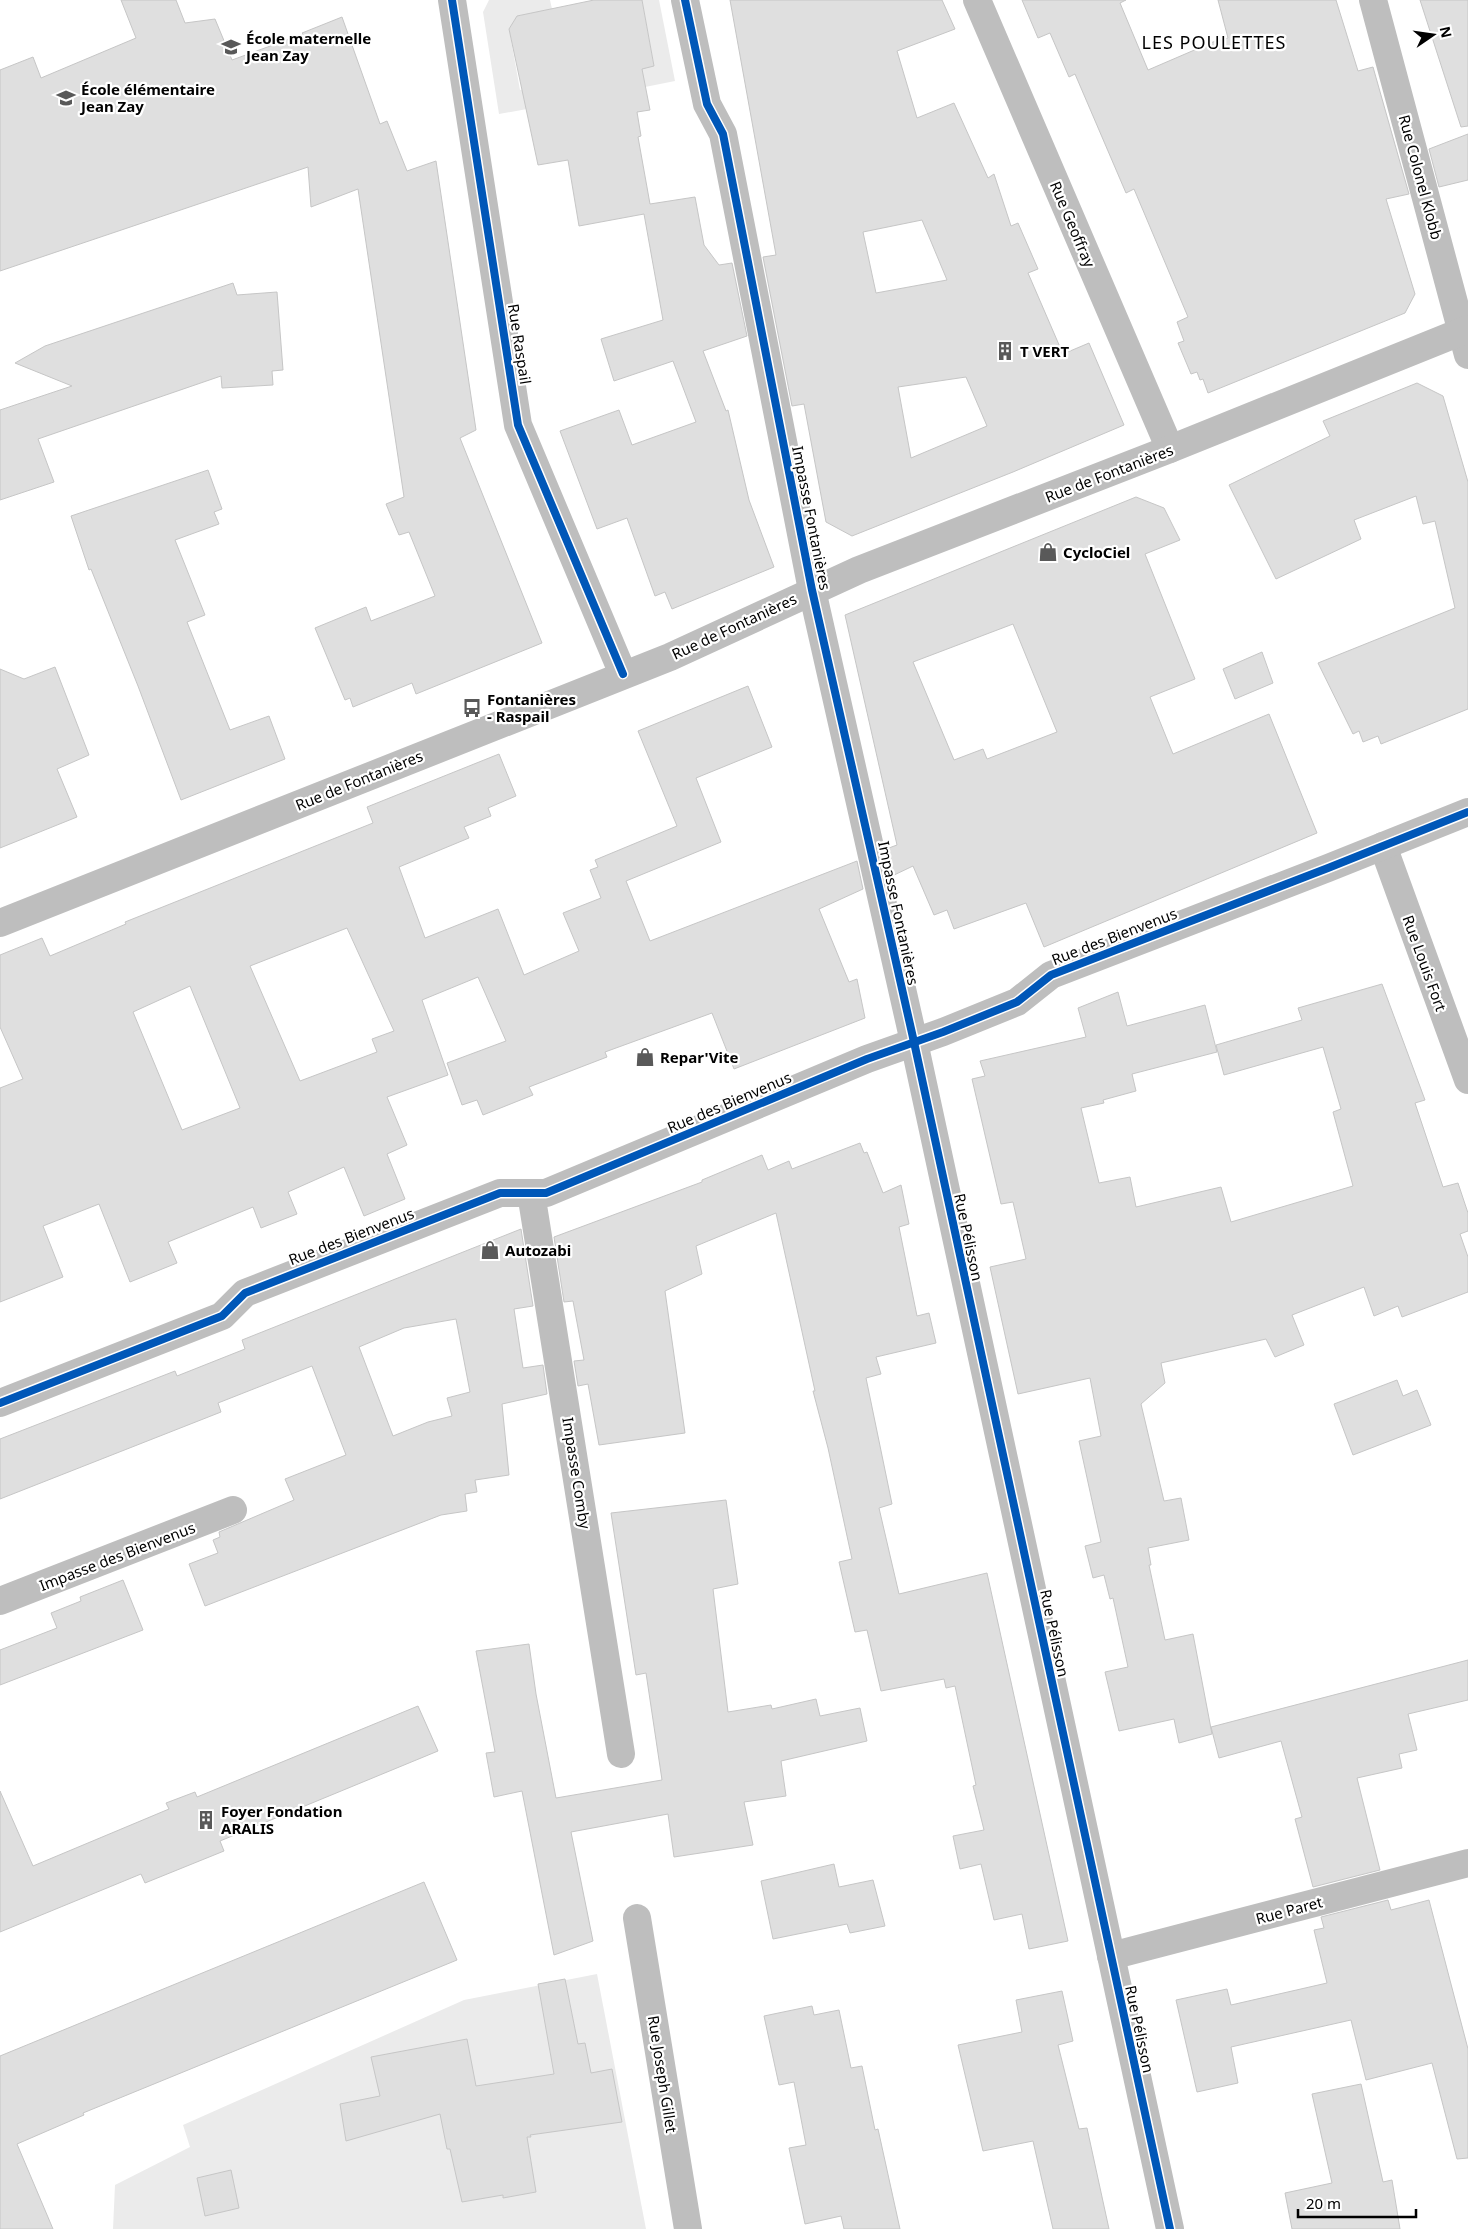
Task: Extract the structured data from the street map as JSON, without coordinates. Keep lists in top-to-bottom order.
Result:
{
  "streets": {
    "street": [
      "Rue Colonel Klobb",
      "Rue Geoffray",
      "Rue Raspail",
      "Rue de Fontanières",
      "Impasse Fontanières",
      "Rue des Bienvenus",
      "Rue Louis Fort",
      "Rue Pélisson",
      "Impasse Comby",
      "Impasse des Bienvenus",
      "Rue Paret",
      "Rue Joseph Gillet"
    ]
  },
  "crossings": [
    ["Rue Colonel Klobb", "Rue de Fontanières"],
    ["Rue Geoffray", "Rue de Fontanières"],
    ["Rue Raspail", "Rue de Fontanières"],
    ["Rue de Fontanières", "Impasse Fontanières"],
    ["Impasse Fontanières", "Rue des Bienvenus"],
    ["Impasse Fontanières", "Rue Pélisson"],
    ["Rue des Bienvenus", "Rue Louis Fort"],
    ["Rue des Bienvenus", "Rue Pélisson"],
    ["Rue des Bienvenus", "Impasse Comby"],
    ["Rue Pélisson", "Rue Paret"]
  ],
  "districts": ["LES POULETTES"],
  "places": {
    "school or university": ["École maternelle Jean Zay", "École élémentaire Jean Zay"],
    "building": ["T VERT", "Foyer Fondation ARALIS"],
    "shop": ["CycloCiel", "Repar'Vite", "Autozabi"],
    "bus stop": ["Fontanières - Raspail"]
  },
  "scale_bar": "20 m",
  "north": "right"
}
